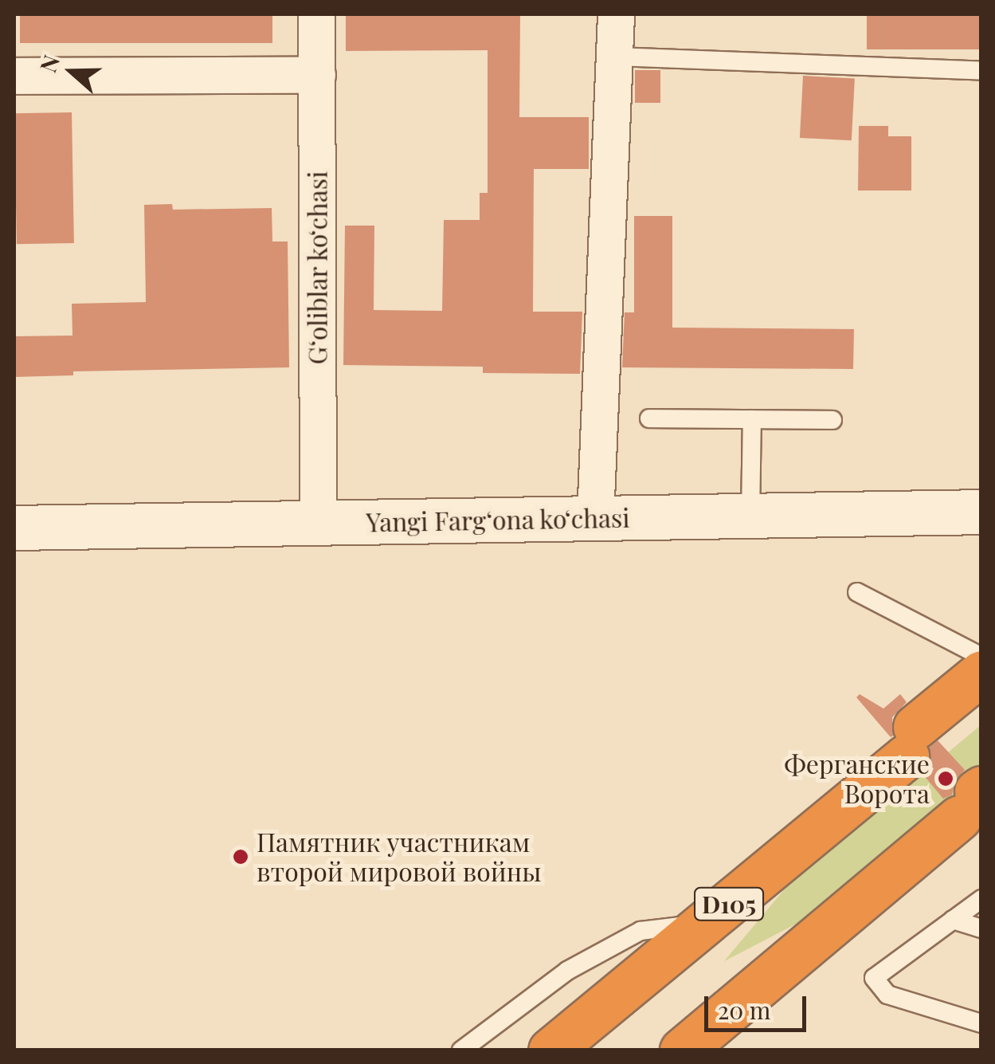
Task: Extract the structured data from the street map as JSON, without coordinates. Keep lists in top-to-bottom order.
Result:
{
  "streets": {
    "highway": ["D105"],
    "main road": ["Yangi Fargʻona koʻchasi"],
    "street": ["Gʻoliblar koʻchasi"]
  },
  "crossings": [
    ["Gʻoliblar koʻchasi", "Yangi Fargʻona koʻchasi"]
  ],
  "places": ["Ферганские Ворота", "Памятник участникам второй мировой войны"],
  "scale_bar": "20 m",
  "north": "left"
}
